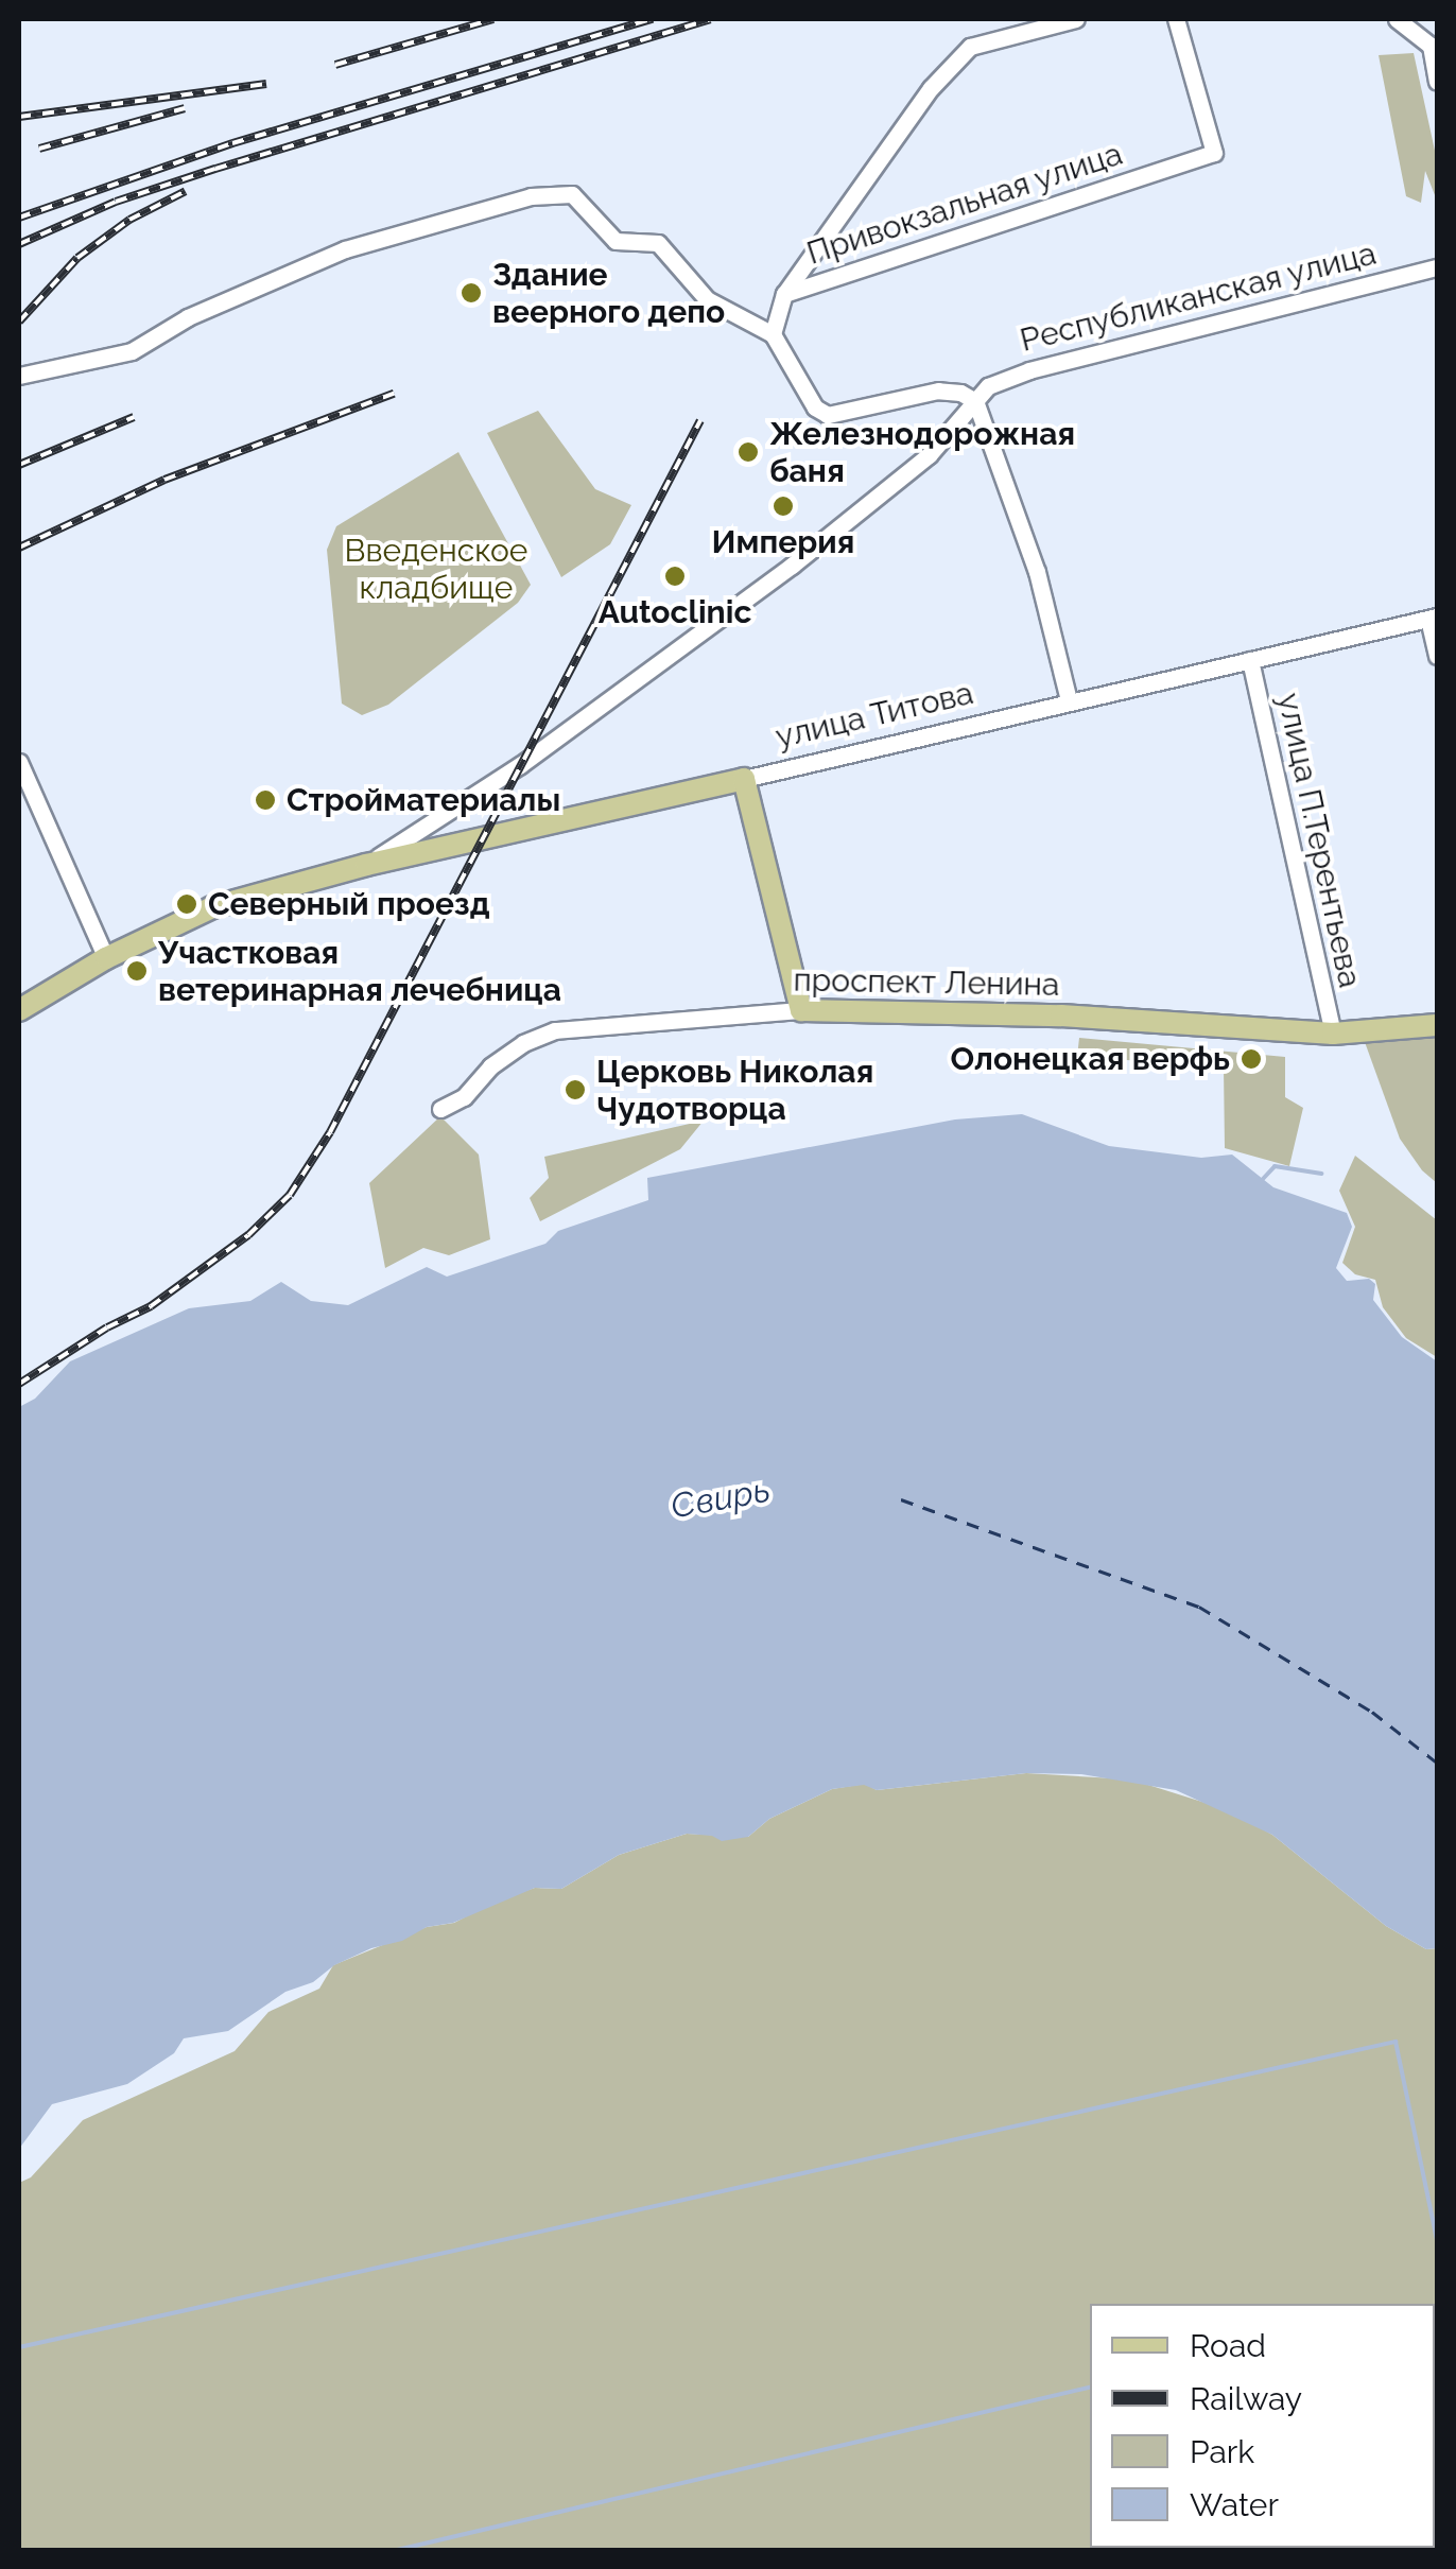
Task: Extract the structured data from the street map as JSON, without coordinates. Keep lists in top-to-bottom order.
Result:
{
  "streets": {
    "main road": ["улица Титова", "проспект Ленина"],
    "street": ["Привокзальная улица", "Республиканская улица", "улица П.Терентьева"]
  },
  "crossings": [
    ["Республиканская улица", "улица Титова"],
    ["улица Титова", "улица П.Терентьева"],
    ["улица П.Терентьева", "проспект Ленина"]
  ],
  "water": ["Свирь"],
  "parks": ["Введенское кладбище"],
  "places": [
    "Здание веерного депо",
    "Железнодорожная баня",
    "Империя",
    "Autoclinic",
    "Стройматериалы",
    "Северный проезд",
    "Участковая ветеринарная лечебница",
    "Олонецкая верфь",
    "Церковь Николая Чудотворца"
  ],
  "legend": [
    "Road",
    "Railway",
    "Park",
    "Water"
  ]
}
